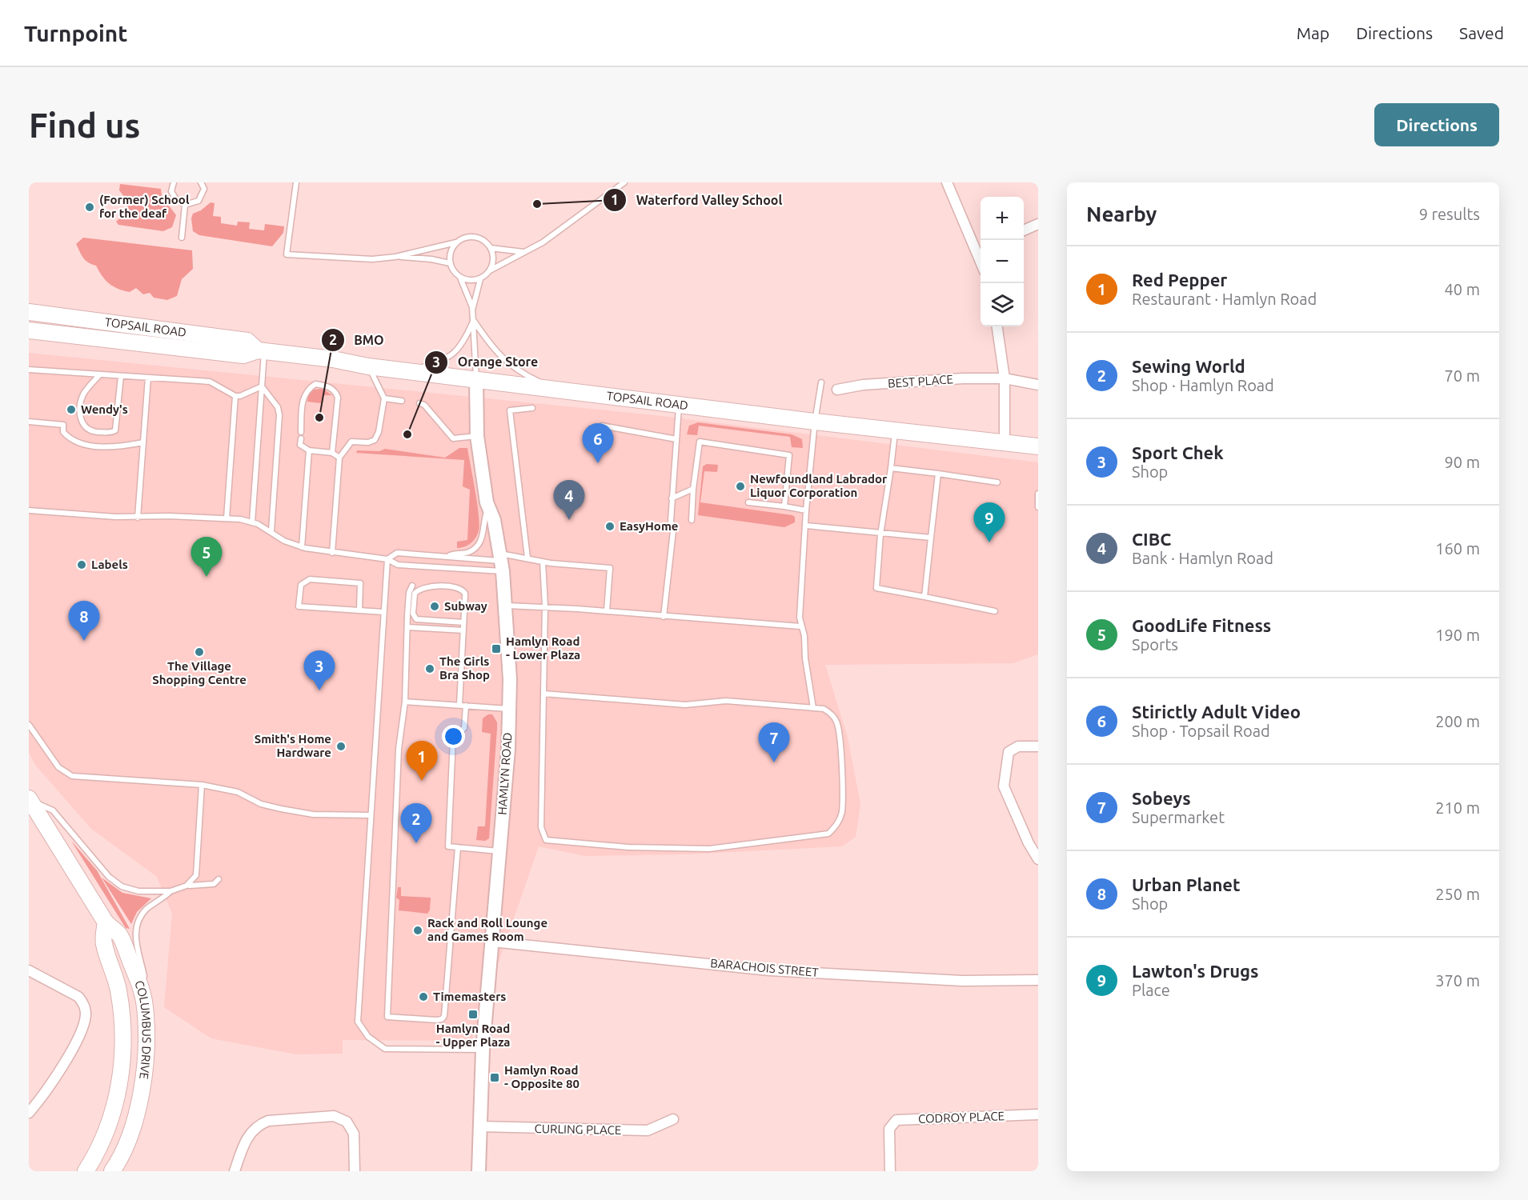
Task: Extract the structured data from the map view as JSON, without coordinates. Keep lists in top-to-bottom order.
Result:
{
  "streets": {
    "main road": ["TOPSAIL ROAD", "COLUMBUS DRIVE"],
    "street": [
      "BEST PLACE",
      "HAMLYN ROAD",
      "BARACHOIS STREET",
      "CODROY PLACE",
      "CURLING PLACE"
    ]
  },
  "crossings": [
    ["TOPSAIL ROAD", "HAMLYN ROAD"],
    ["HAMLYN ROAD", "BARACHOIS STREET"],
    ["HAMLYN ROAD", "CURLING PLACE"]
  ],
  "places": {
    "other": [
      "Waterford Valley School",
      "(Former) School for the deaf",
      "Wendy's",
      "BMO",
      "Orange Store",
      "Newfoundland Labrador Liquor Corporation",
      "EasyHome",
      "Labels",
      "Subway",
      "The Village Shopping Centre",
      "The Girls Bra Shop",
      "Smith's Home Hardware",
      "Rack and Roll Lounge and Games Room",
      "Timemasters"
    ],
    "transit": ["Hamlyn Road - Lower Plaza", "Hamlyn Road - Upper Plaza", "Hamlyn Road - Opposite 80"]
  },
  "page": {
    "header": "Turnpoint",
    "nav": ["Map", "Directions", "Saved"],
    "buttons": "Directions",
    "title": "Find us",
    "heading": ["Nearby", "9 results"],
    "map_buttons": ["+", "−"],
    "list": [
      {
        "mark": "1",
        "name": "Red Pepper",
        "note": "Restaurant · Hamlyn Road",
        "value": "40 m"
      },
      {
        "mark": "2",
        "name": "Sewing World",
        "note": "Shop · Hamlyn Road",
        "value": "70 m"
      },
      {
        "mark": "3",
        "name": "Sport Chek",
        "note": "Shop",
        "value": "90 m"
      },
      {
        "mark": "4",
        "name": "CIBC",
        "note": "Bank · Hamlyn Road",
        "value": "160 m"
      },
      {
        "mark": "5",
        "name": "GoodLife Fitness",
        "note": "Sports",
        "value": "190 m"
      },
      {
        "mark": "6",
        "name": "Stirictly Adult Video",
        "note": "Shop · Topsail Road",
        "value": "200 m"
      },
      {
        "mark": "7",
        "name": "Sobeys",
        "note": "Supermarket",
        "value": "210 m"
      },
      {
        "mark": "8",
        "name": "Urban Planet",
        "note": "Shop",
        "value": "250 m"
      },
      {
        "mark": "9",
        "name": "Lawton's Drugs",
        "note": "Place",
        "value": "370 m"
      }
    ],
    "pins": [
      "6",
      "4",
      "9",
      "5",
      "8",
      "3",
      "7",
      "1",
      "2"
    ]
  }
}
